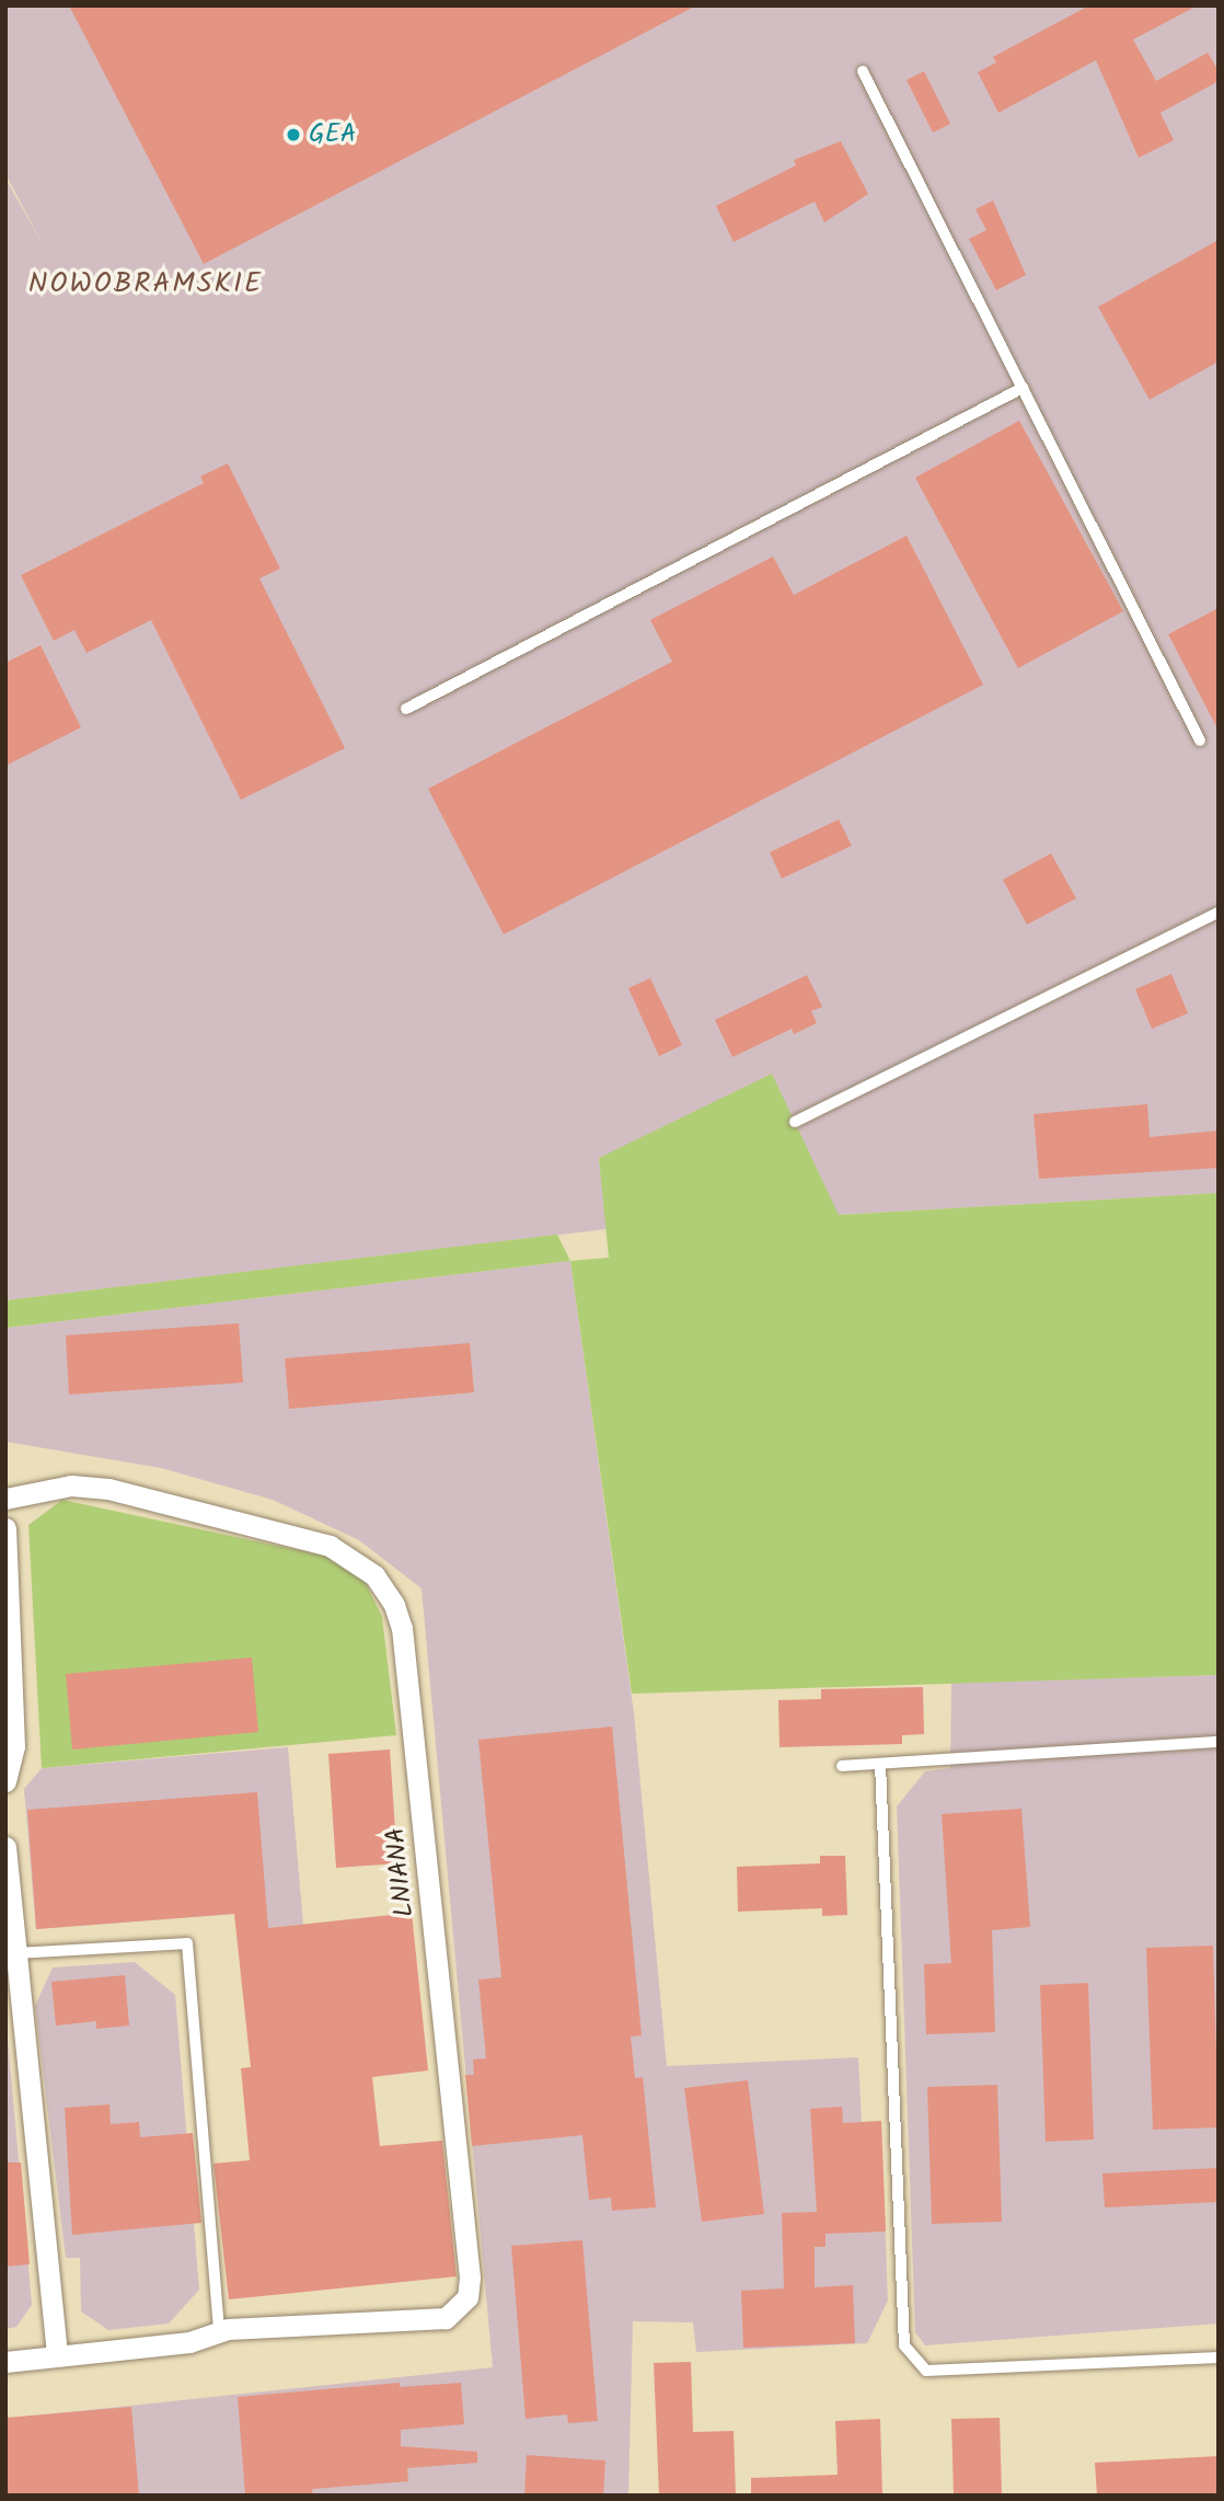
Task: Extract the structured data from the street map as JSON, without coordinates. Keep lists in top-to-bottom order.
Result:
{
  "streets": {
    "street": ["LNIANA"]
  },
  "districts": ["NOWOBRAMSKIE"],
  "places": ["GEA"]
}
